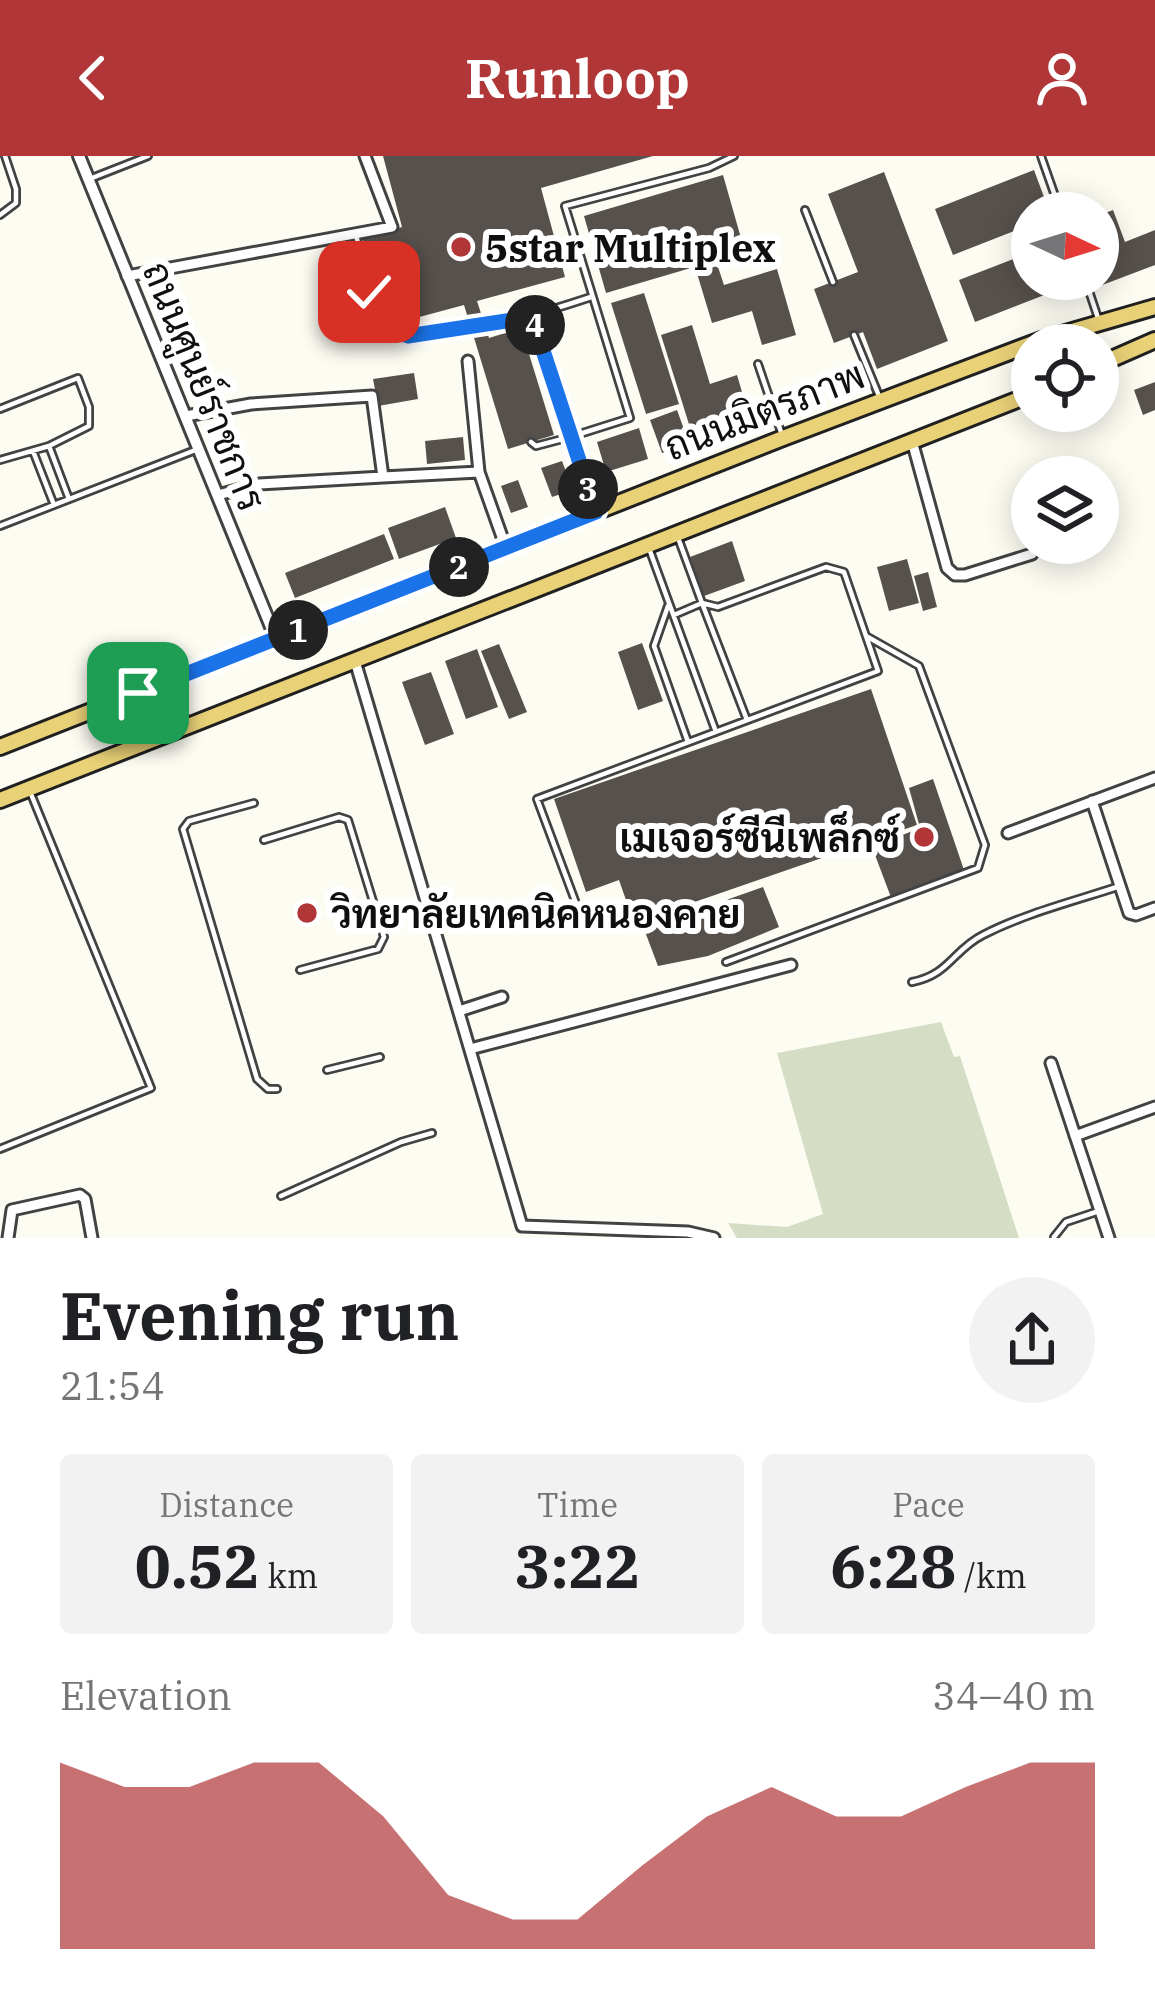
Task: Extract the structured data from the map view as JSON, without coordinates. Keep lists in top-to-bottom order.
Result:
{
  "streets": {
    "main road": ["ถนนมิตรภาพ"],
    "street": ["ถนนศูนย์ราชการ"]
  },
  "crossings": [
    ["ถนนศูนย์ราชการ", "ถนนมิตรภาพ"]
  ],
  "places": ["5star Multiplex", "เมเจอร์ซีนีเพล็กซ์", "วิทยาลัยเทคนิคหนองคาย"],
  "north": "right",
  "page": {
    "header": "Runloop",
    "pins": [
      "4",
      "3",
      "2",
      "1"
    ],
    "heading": ["Evening run", "21:54"],
    "stats": [
      ["Distance", "0.52 km"],
      ["Time", "3:22"],
      ["Pace", "6:28 /km"]
    ],
    "chart": ["Elevation", "34–40 m"]
  }
}
